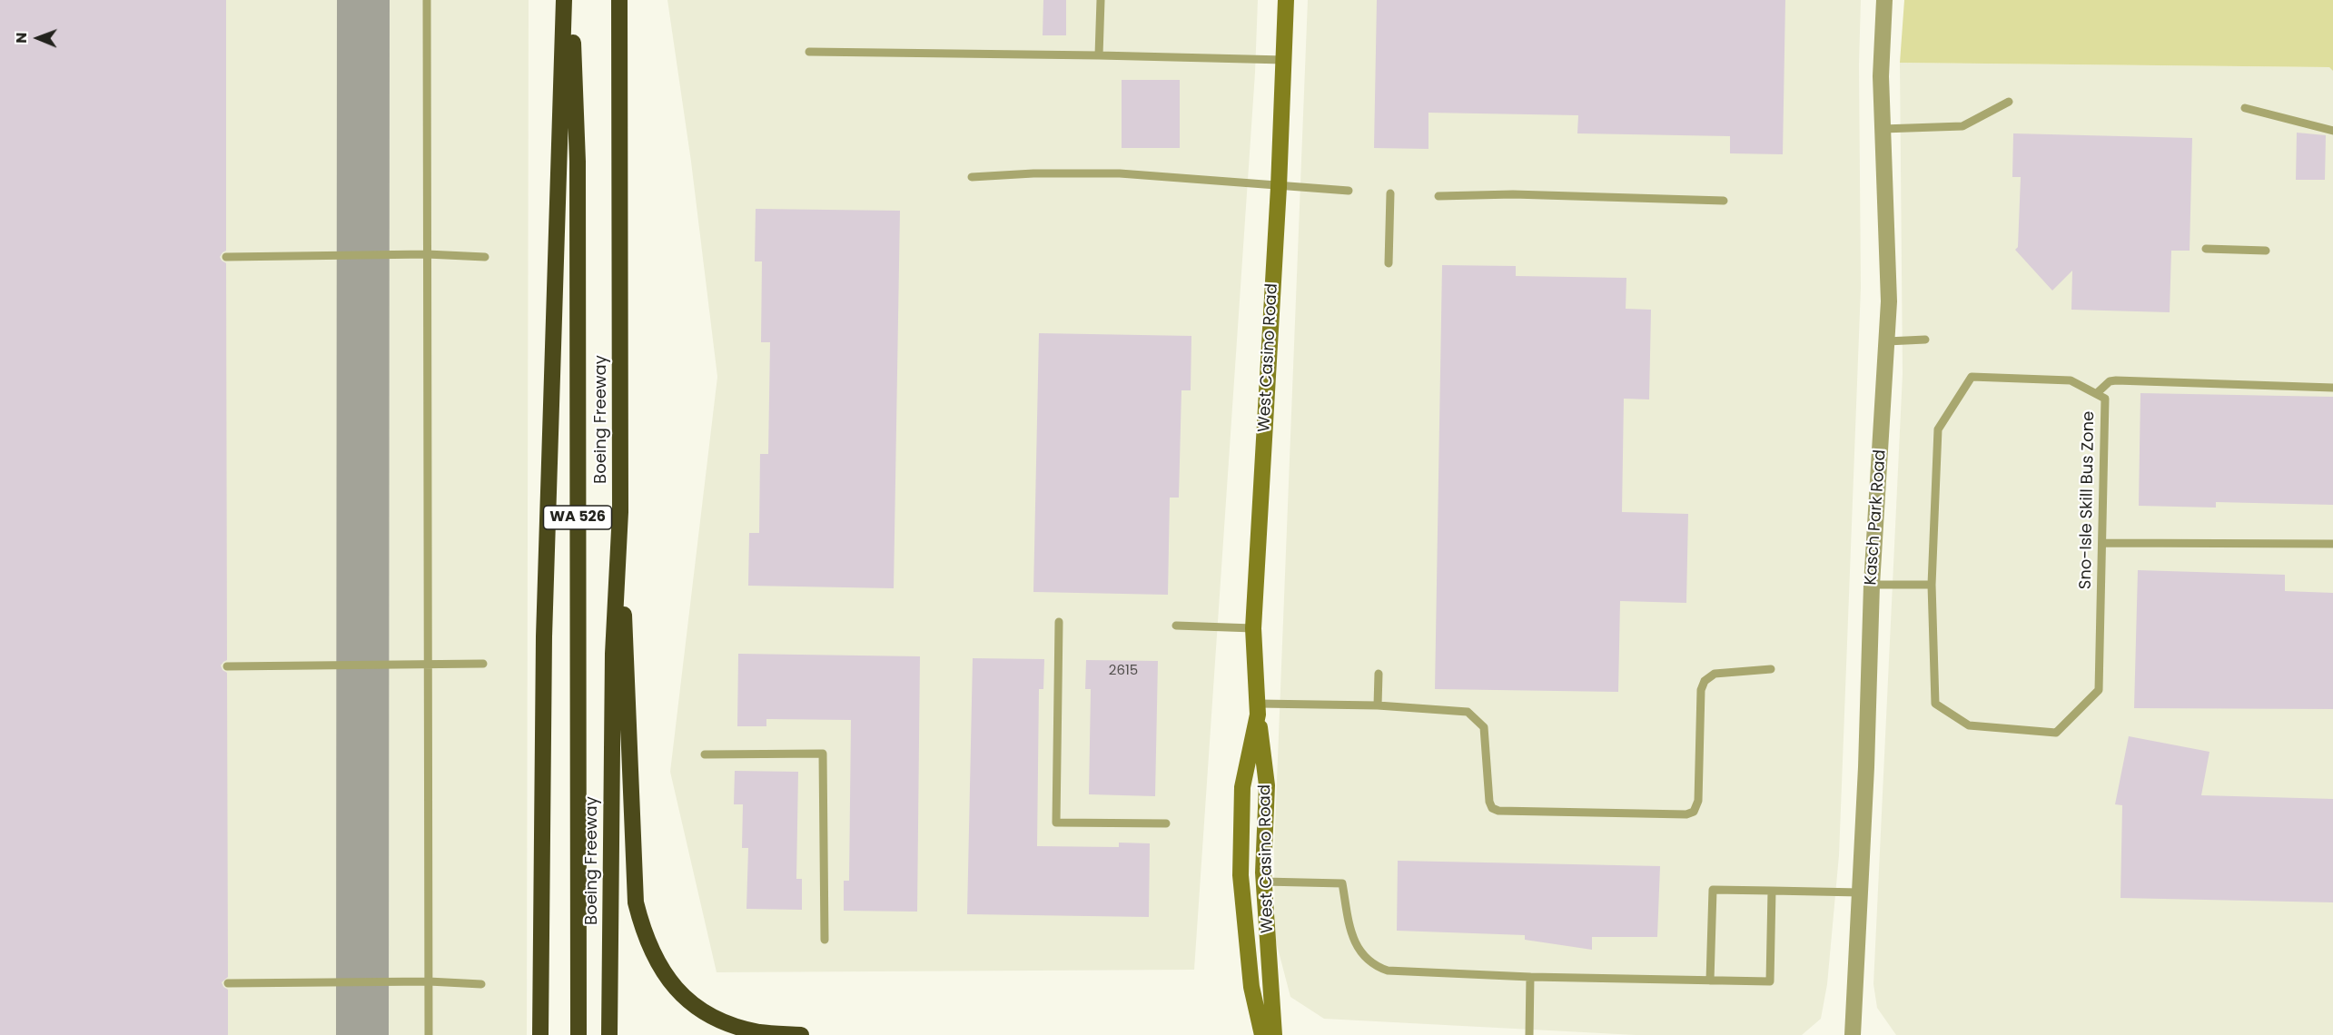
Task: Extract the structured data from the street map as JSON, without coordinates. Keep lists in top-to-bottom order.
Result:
{
  "streets": {
    "highway": ["Boeing Freeway", "WA 526"],
    "street": ["West Casino Road", "Kasch Park Road"],
    "lane": ["Sno-Isle Skill Bus Zone"]
  },
  "house_numbers": ["2615"],
  "north": "left"
}
